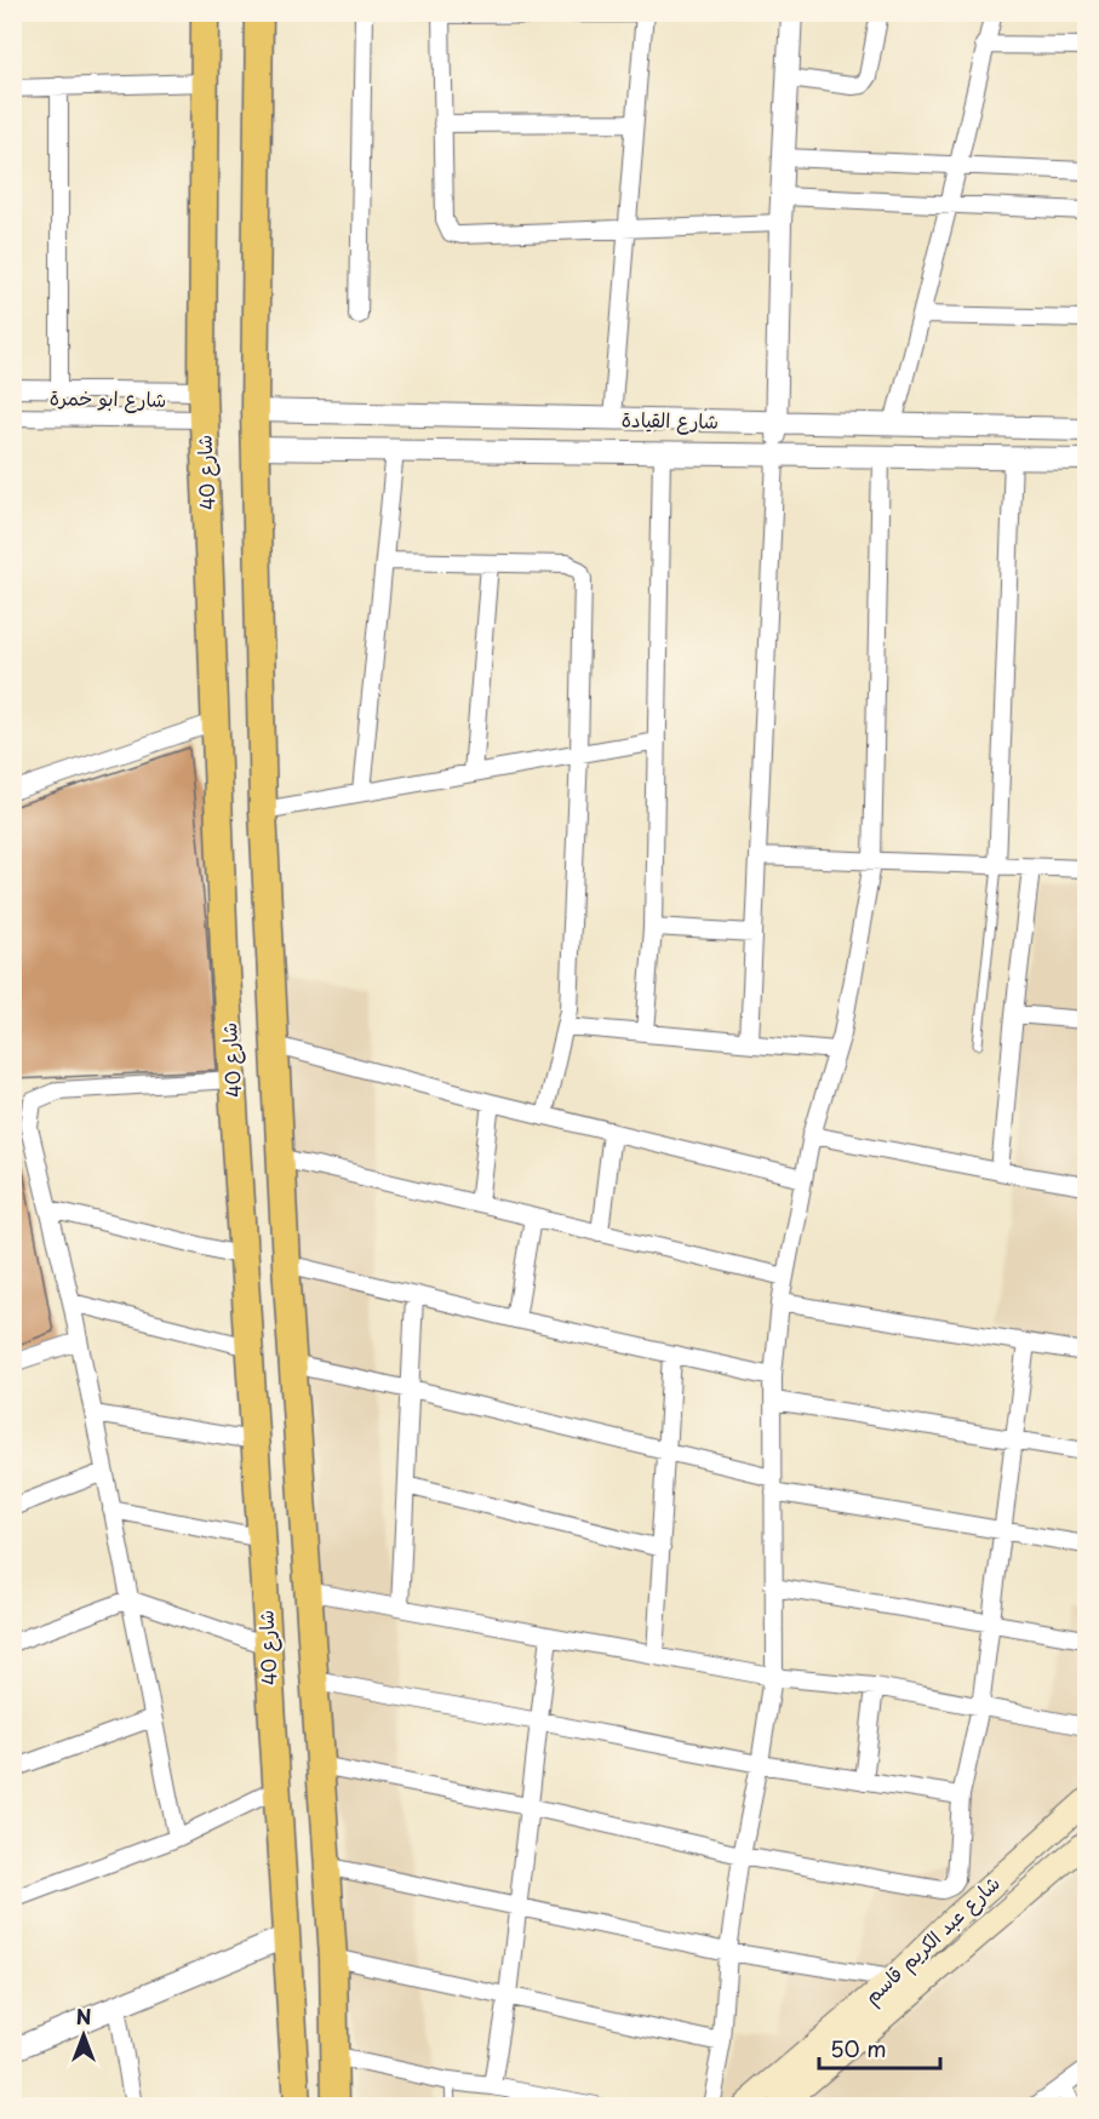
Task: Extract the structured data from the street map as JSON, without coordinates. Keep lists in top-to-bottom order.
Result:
{
  "streets": {
    "main road": ["شارع 40", "شارع عبد الكريم قاسم"],
    "street": ["شارع ابو خمرة", "شارع القيادة"]
  },
  "crossings": [
    ["شارع ابو خمرة", "شارع 40"]
  ],
  "scale_bar": "50 m",
  "north": "top"
}
